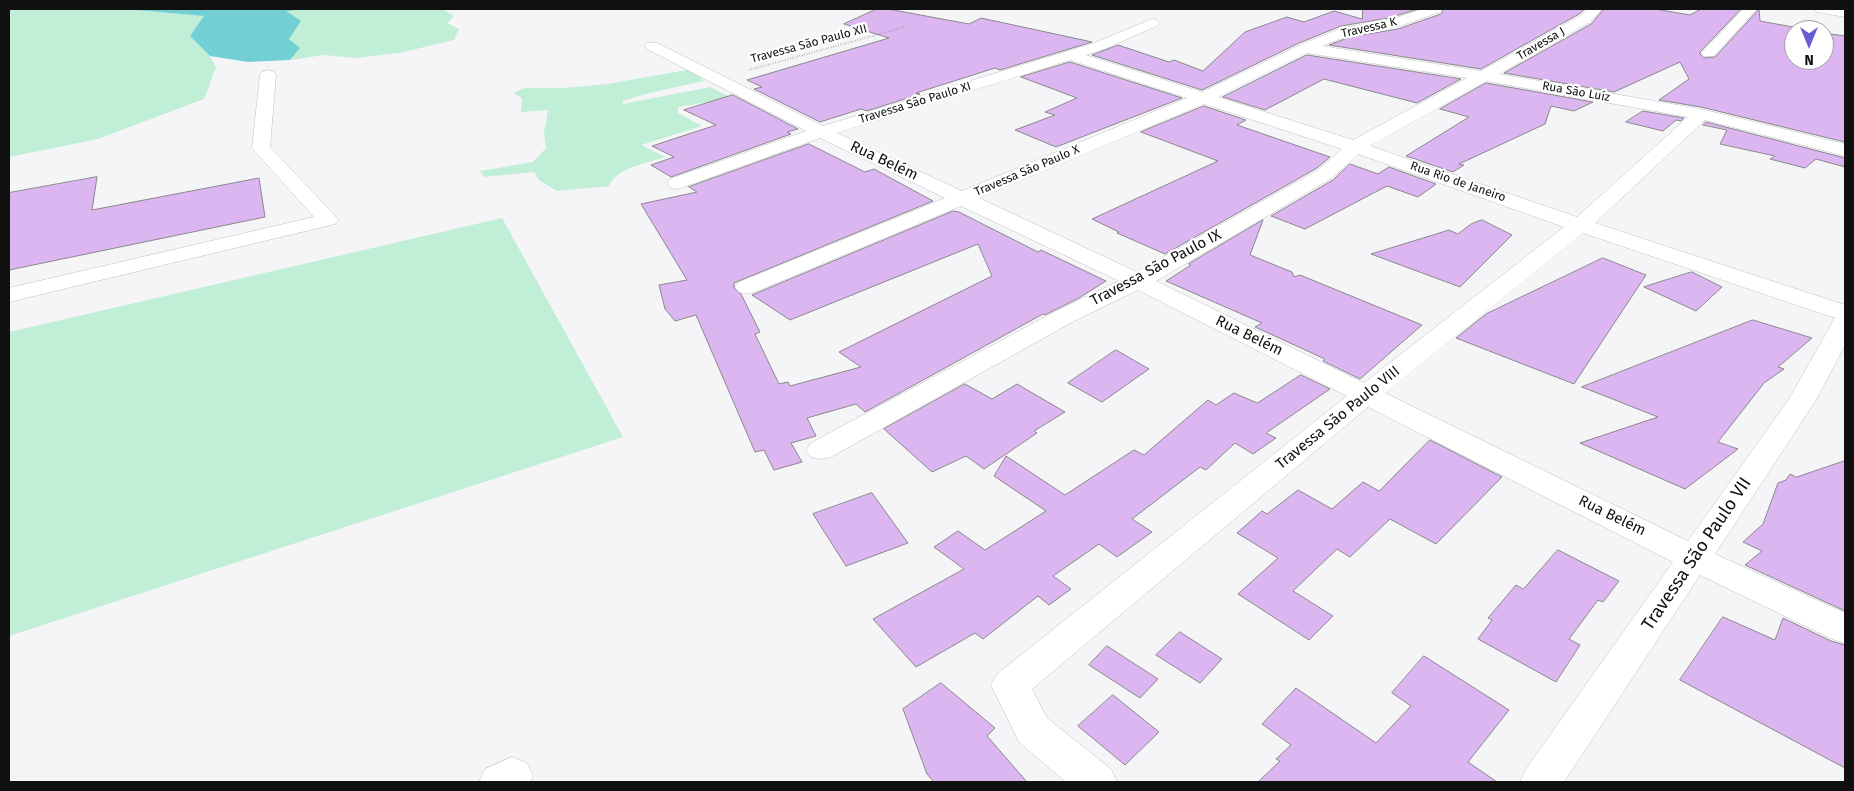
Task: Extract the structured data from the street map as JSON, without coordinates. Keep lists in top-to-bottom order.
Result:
{
  "streets": {
    "street": [
      "Travessa K",
      "Travessa J",
      "Rua São Luíz",
      "Travessa São Paulo XI",
      "Rua Belém",
      "Travessa São Paulo X",
      "Rua Rio de Janeiro",
      "Travessa São Paulo IX",
      "Travessa São Paulo VIII",
      "Travessa São Paulo VII"
    ],
    "path": ["Travessa São Paulo XII"]
  },
  "crossings": [
    ["Travessa K", "Rua São Luíz"],
    ["Travessa K", "Travessa São Paulo X"],
    ["Travessa São Paulo XII", "Rua Belém"],
    ["Travessa J", "Rua São Luíz"],
    ["Travessa J", "Travessa São Paulo IX"],
    ["Rua São Luíz", "Travessa São Paulo X"],
    ["Rua São Luíz", "Travessa São Paulo IX"],
    ["Rua São Luíz", "Travessa São Paulo VIII"],
    ["Travessa São Paulo XI", "Rua Belém"],
    ["Travessa São Paulo XI", "Rua Rio de Janeiro"],
    ["Rua Belém", "Travessa São Paulo X"],
    ["Rua Belém", "Travessa São Paulo IX"],
    ["Rua Belém", "Travessa São Paulo VIII"],
    ["Rua Belém", "Travessa São Paulo VII"],
    ["Travessa São Paulo X", "Rua Rio de Janeiro"],
    ["Rua Rio de Janeiro", "Travessa São Paulo IX"],
    ["Rua Rio de Janeiro", "Travessa São Paulo VIII"]
  ],
  "north": "bottom"
}
